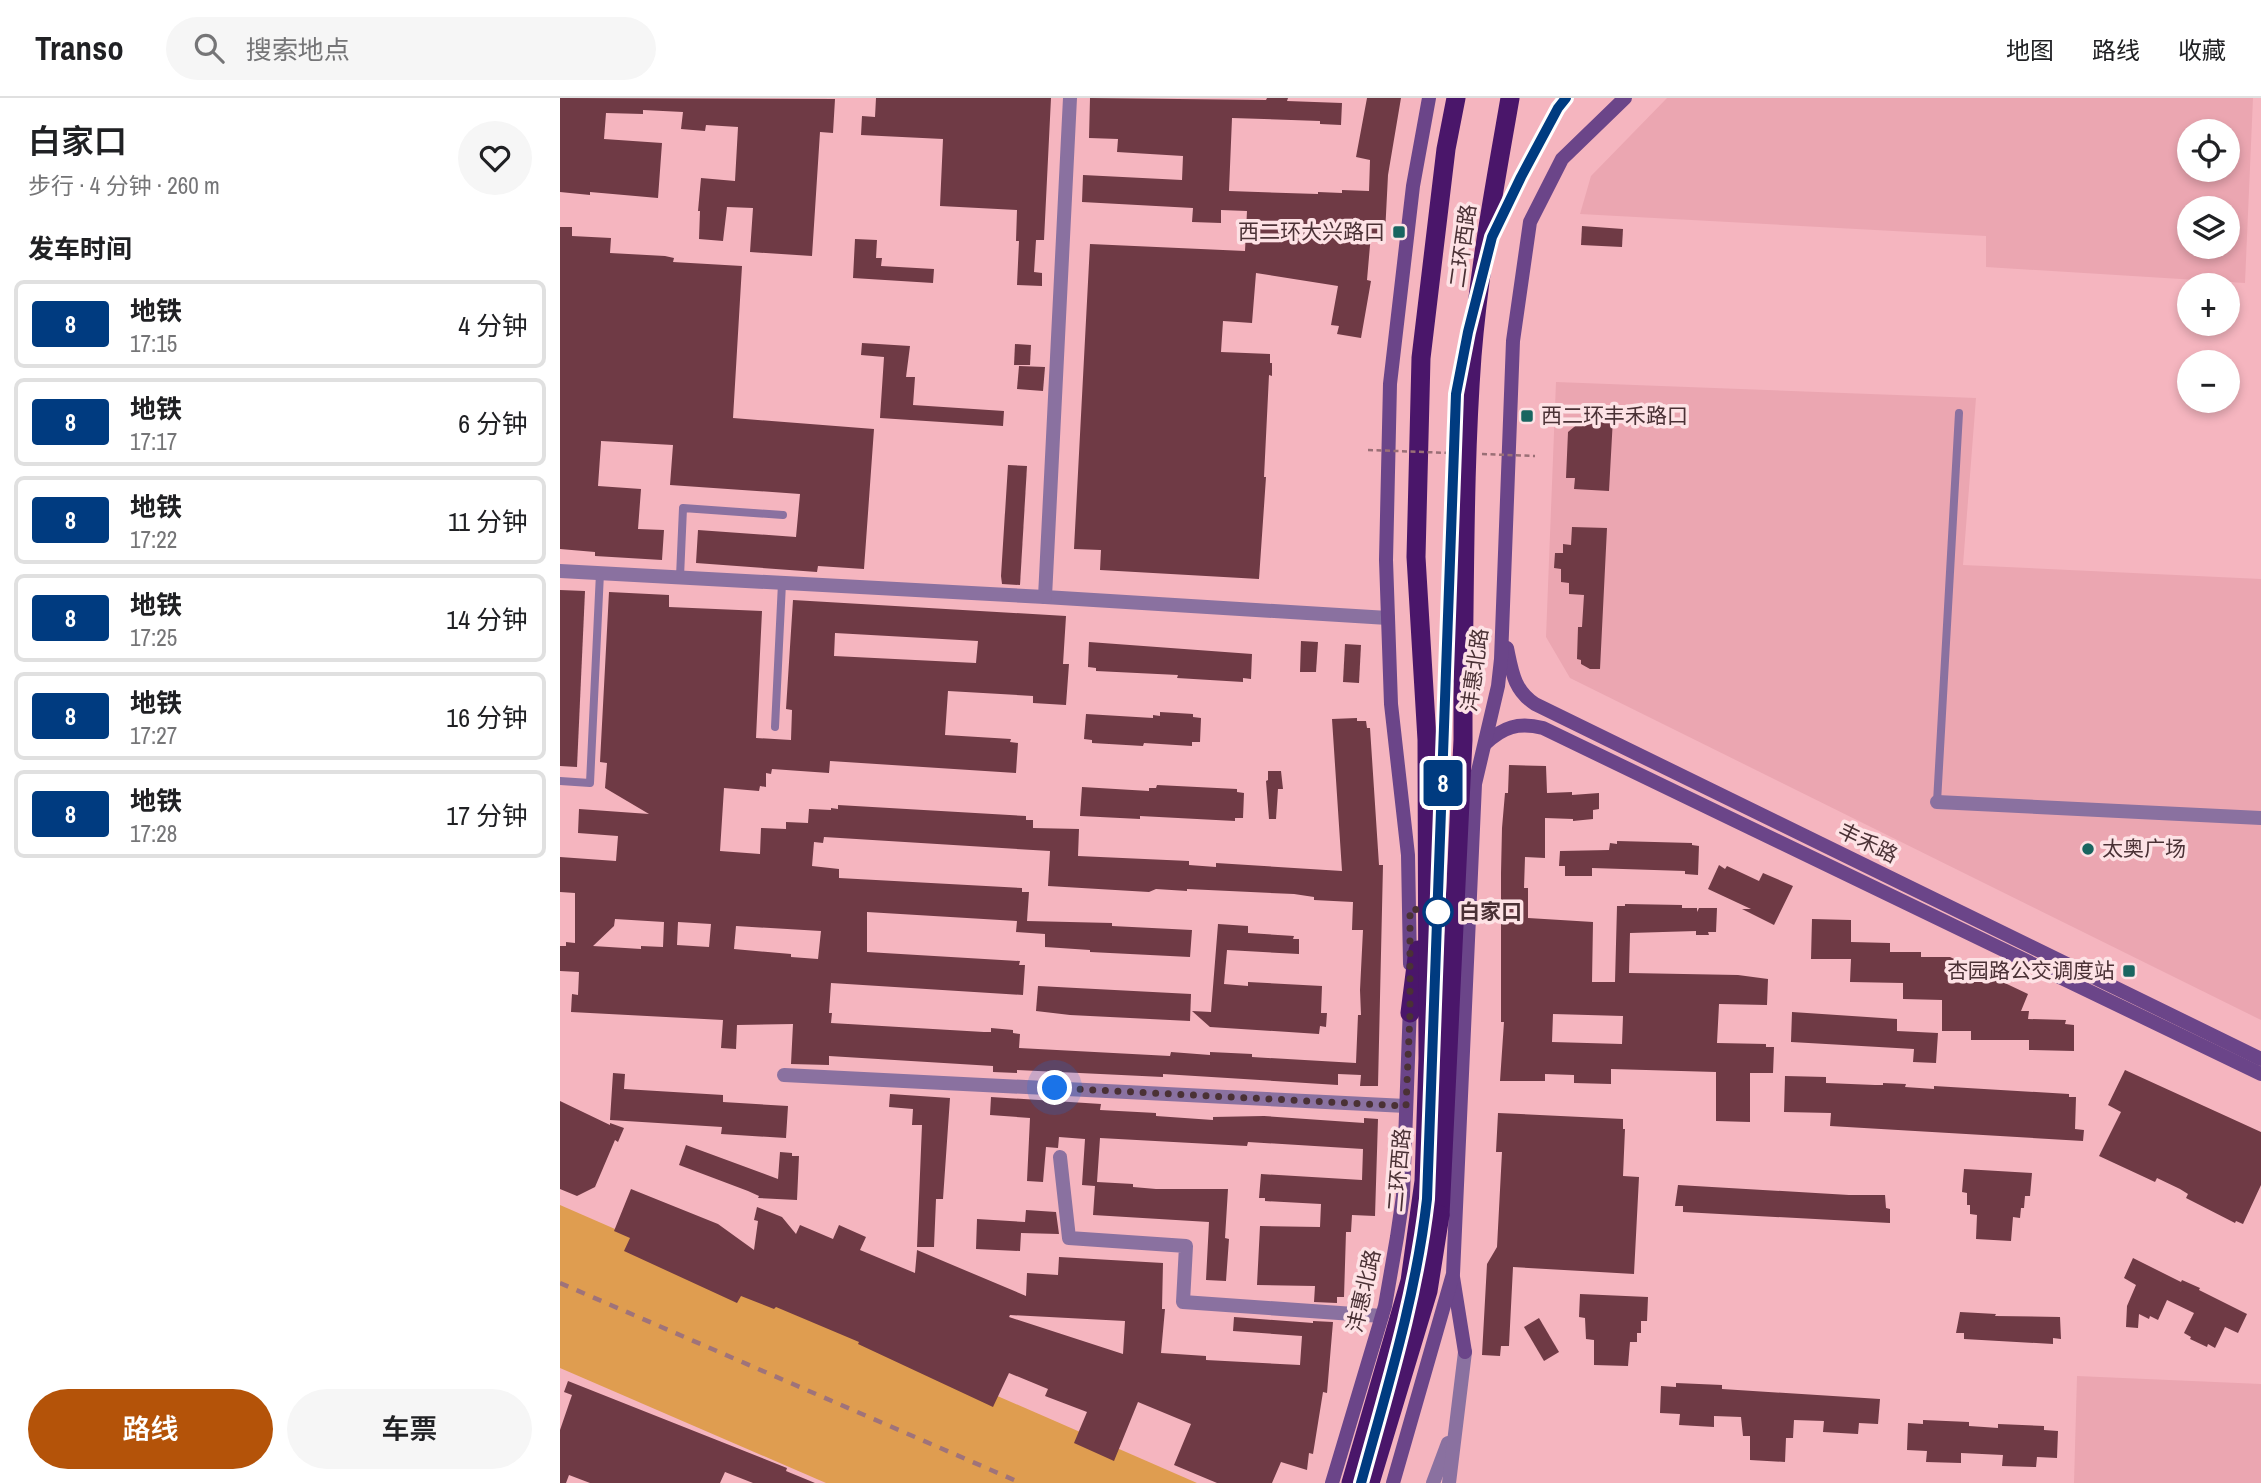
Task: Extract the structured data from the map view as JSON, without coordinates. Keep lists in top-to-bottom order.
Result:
{
  "streets": {
    "highway": ["二环西路"],
    "main road": ["沣惠北路", "丰禾路"]
  },
  "crossings": [
    ["沣惠北路", "丰禾路"]
  ],
  "places": {
    "transit": ["西二环大兴路口", "西二环丰禾路口", "杏园路公交调度站"],
    "other": ["太奥广场", "白家口"]
  },
  "lines": ["metro line 8"],
  "page": {
    "header": "Transo",
    "search": "搜索地点",
    "nav": ["地图", "路线", "收藏"],
    "heading": [
      ["白家口", "步行 · 4 分钟 · 260 m"],
      "发车时间"
    ],
    "on_map": "8",
    "map_buttons": ["+", "−"],
    "list": [
      {
        "mark": "8",
        "name": "地铁",
        "note": "17:15",
        "value": "4 分钟"
      },
      {
        "mark": "8",
        "name": "地铁",
        "note": "17:17",
        "value": "6 分钟"
      },
      {
        "mark": "8",
        "name": "地铁",
        "note": "17:22",
        "value": "11 分钟"
      },
      {
        "mark": "8",
        "name": "地铁",
        "note": "17:25",
        "value": "14 分钟"
      },
      {
        "mark": "8",
        "name": "地铁",
        "note": "17:27",
        "value": "16 分钟"
      },
      {
        "mark": "8",
        "name": "地铁",
        "note": "17:28",
        "value": "17 分钟"
      }
    ],
    "buttons": ["路线", "车票"]
  }
}
